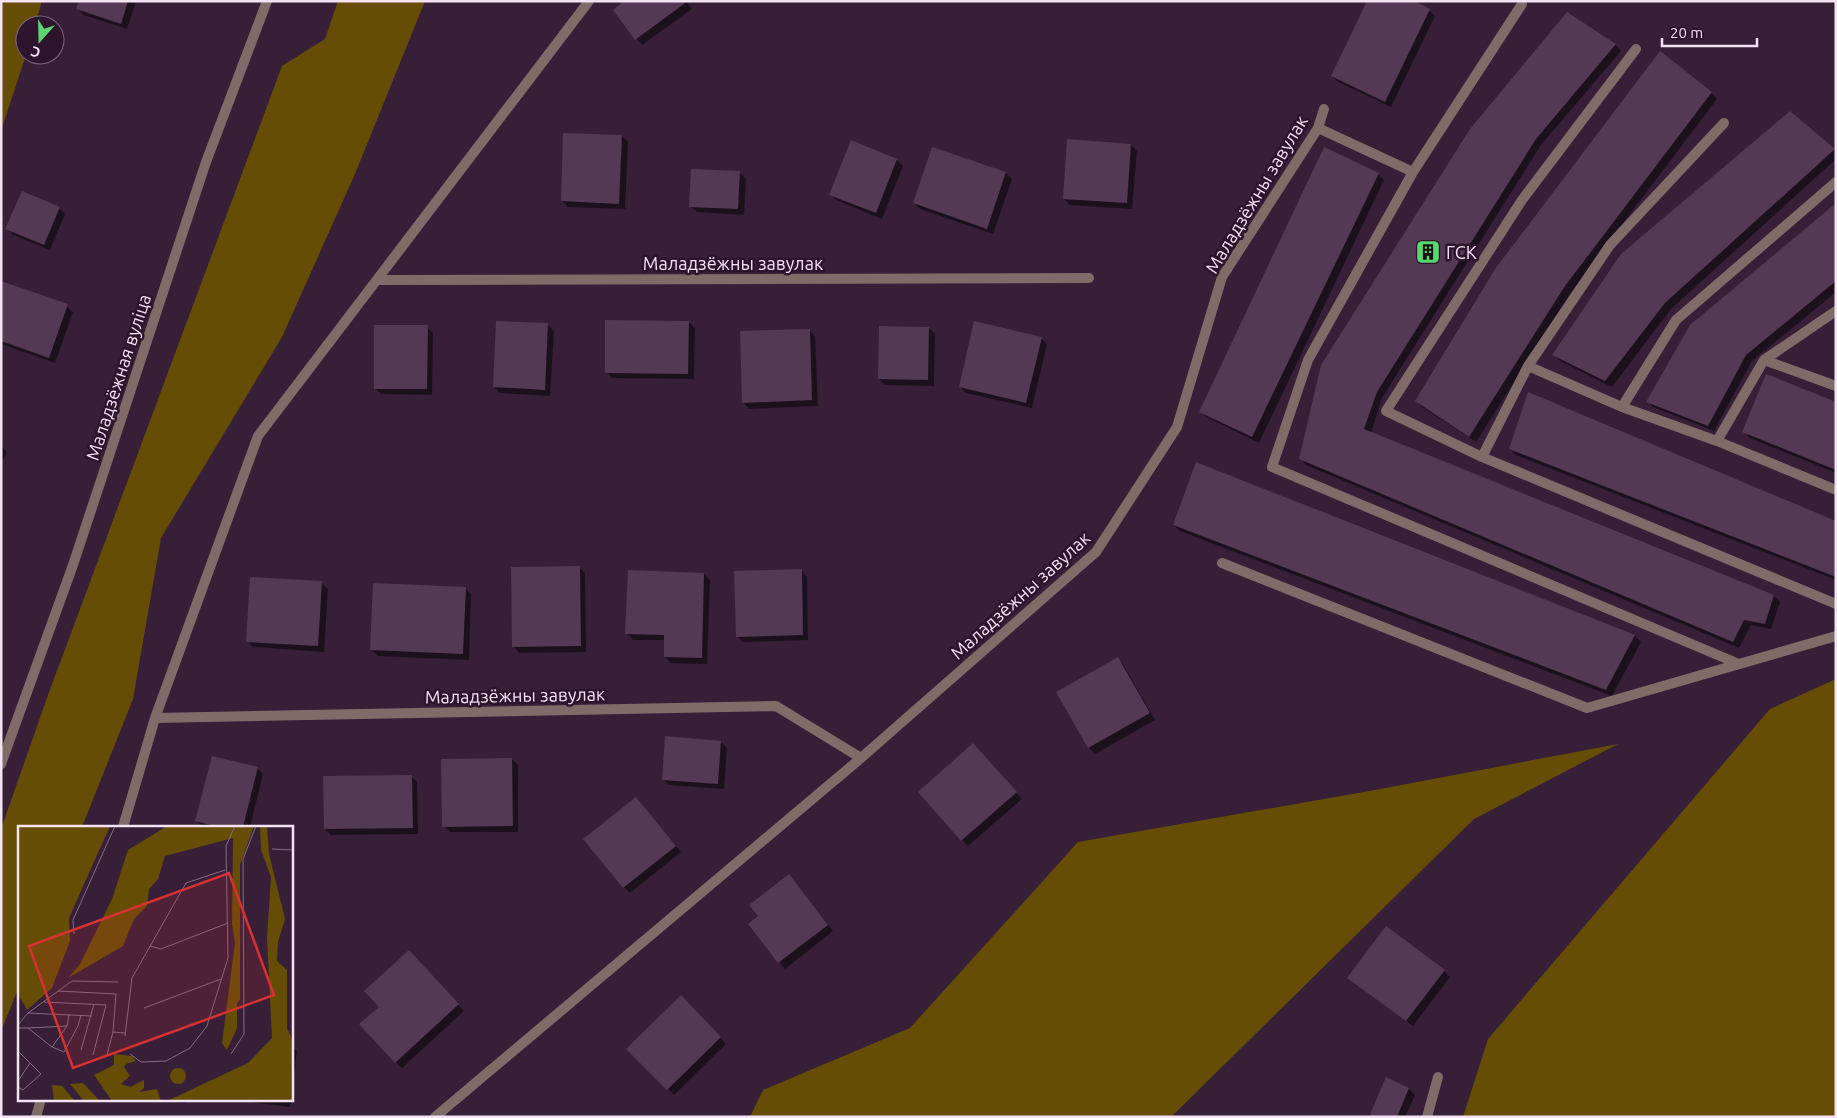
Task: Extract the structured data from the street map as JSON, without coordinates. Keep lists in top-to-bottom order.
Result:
{
  "streets": {
    "street": ["Маладзёжны завулак", "Маладзёжная вуліца"]
  },
  "places": {
    "building": ["ГСК"]
  },
  "scale_bar": "20 m",
  "north": "bottom"
}
